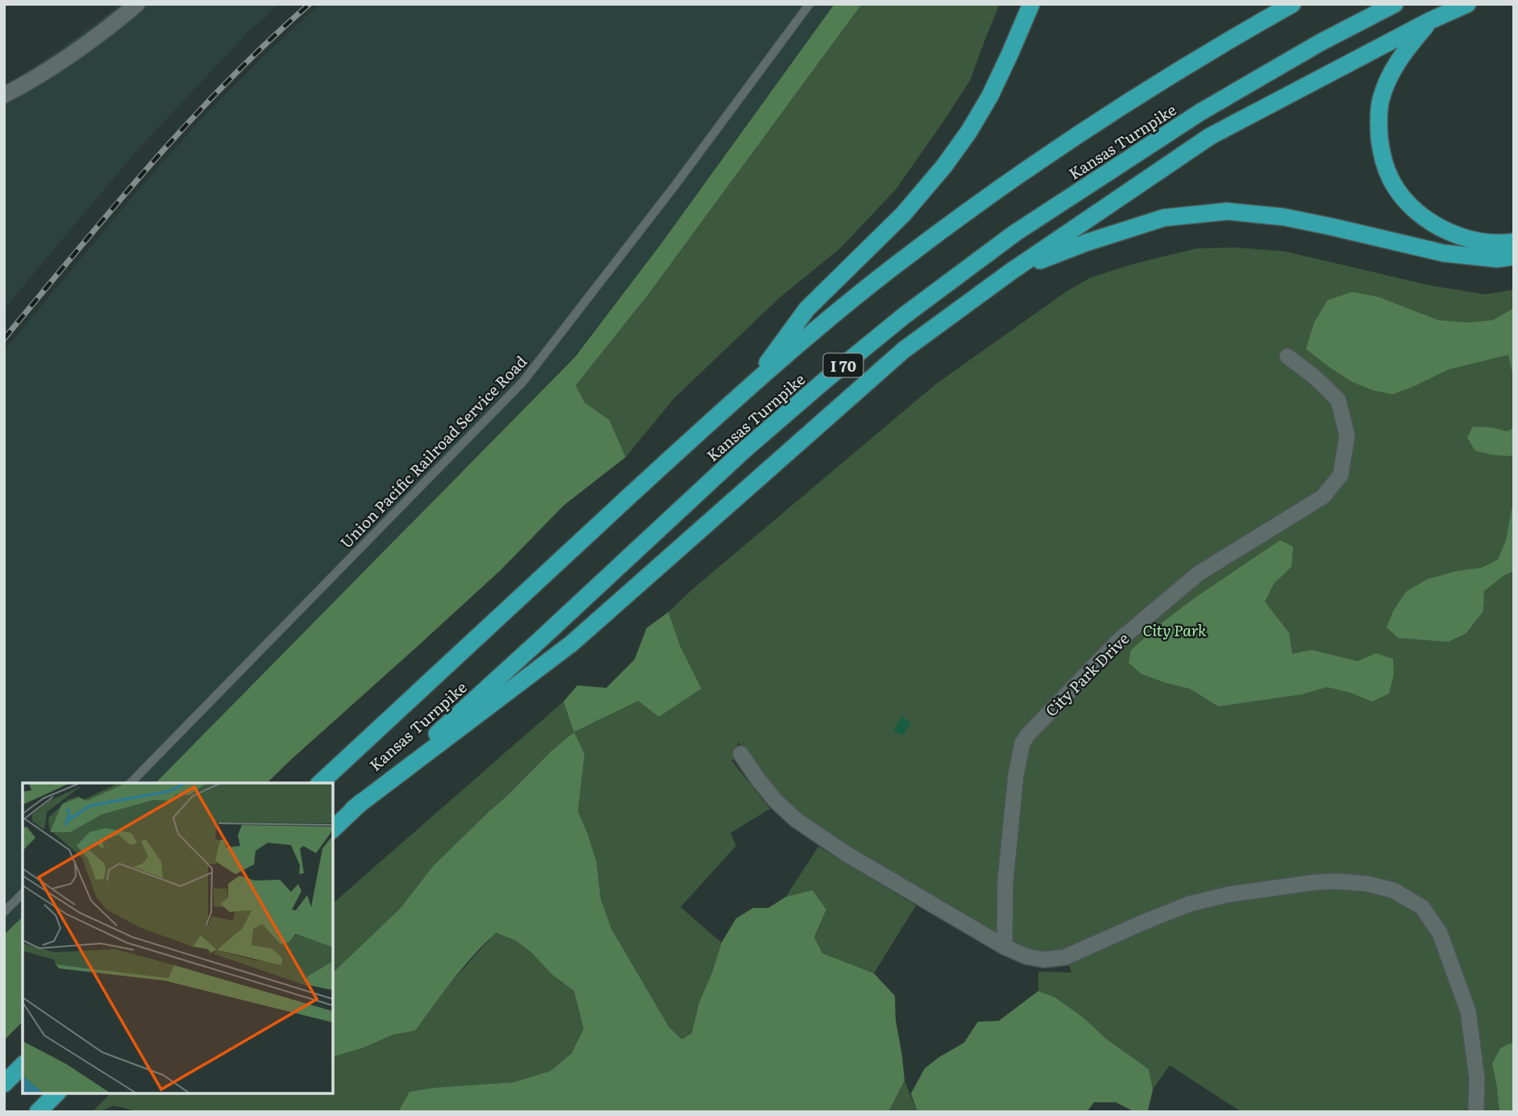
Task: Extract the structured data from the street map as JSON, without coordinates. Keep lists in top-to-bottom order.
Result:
{
  "streets": {
    "highway": ["Kansas Turnpike", "I 70"],
    "street": ["City Park Drive"],
    "lane": ["Union Pacific Railroad Service Road"]
  },
  "parks": ["City Park"]
}
